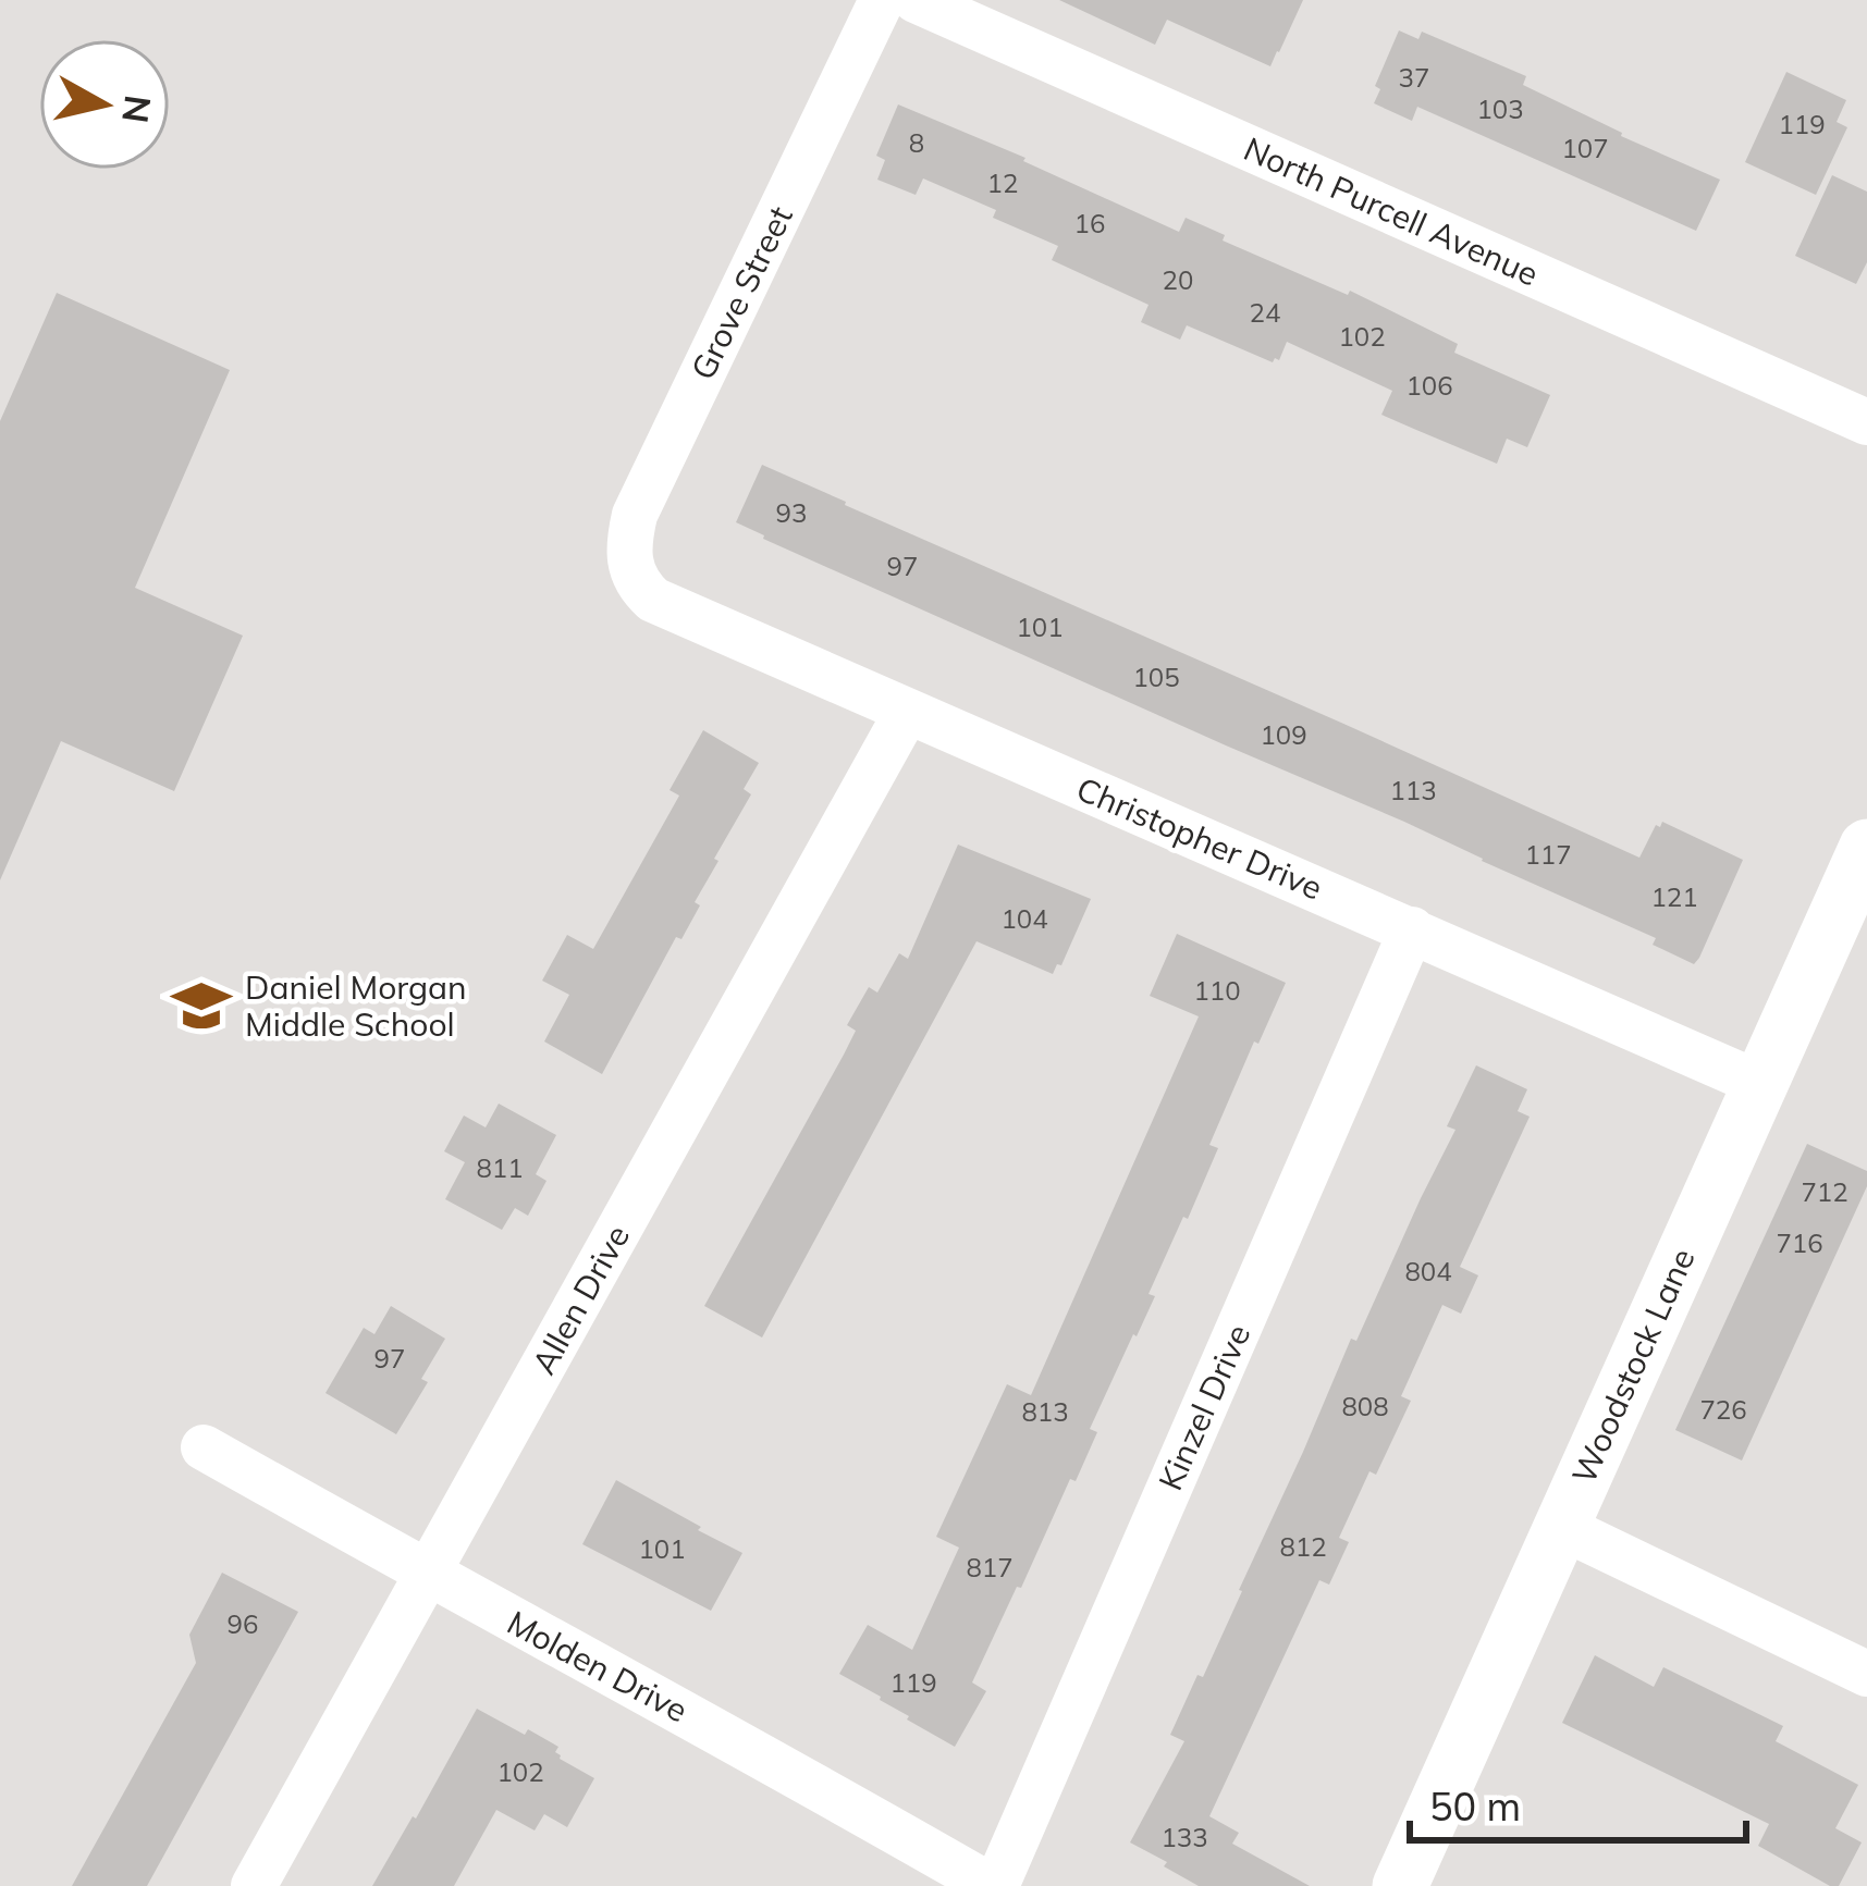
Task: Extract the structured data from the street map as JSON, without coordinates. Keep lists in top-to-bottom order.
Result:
{
  "streets": {
    "street": [
      "North Purcell Avenue",
      "Grove Street",
      "Christopher Drive",
      "Allen Drive",
      "Woodstock Lane",
      "Kinzel Drive",
      "Molden Drive"
    ]
  },
  "crossings": [
    ["Grove Street", "Christopher Drive"],
    ["Christopher Drive", "Allen Drive"],
    ["Christopher Drive", "Woodstock Lane"],
    ["Christopher Drive", "Kinzel Drive"],
    ["Allen Drive", "Molden Drive"],
    ["Kinzel Drive", "Molden Drive"]
  ],
  "places": {
    "school or university": ["Daniel Morgan Middle School"]
  },
  "house_numbers": [
    "37",
    "103",
    "119",
    "8",
    "107",
    "12",
    "16",
    "20",
    "24",
    "102",
    "106",
    "93",
    "97",
    "101",
    "105",
    "109",
    "113",
    "117",
    "121",
    "104",
    "110",
    "811",
    "712",
    "716",
    "804",
    "97",
    "808",
    "726",
    "813",
    "812",
    "101",
    "817",
    "96",
    "119",
    "102",
    "133"
  ],
  "scale_bar": "50 m",
  "north": "right"
}
